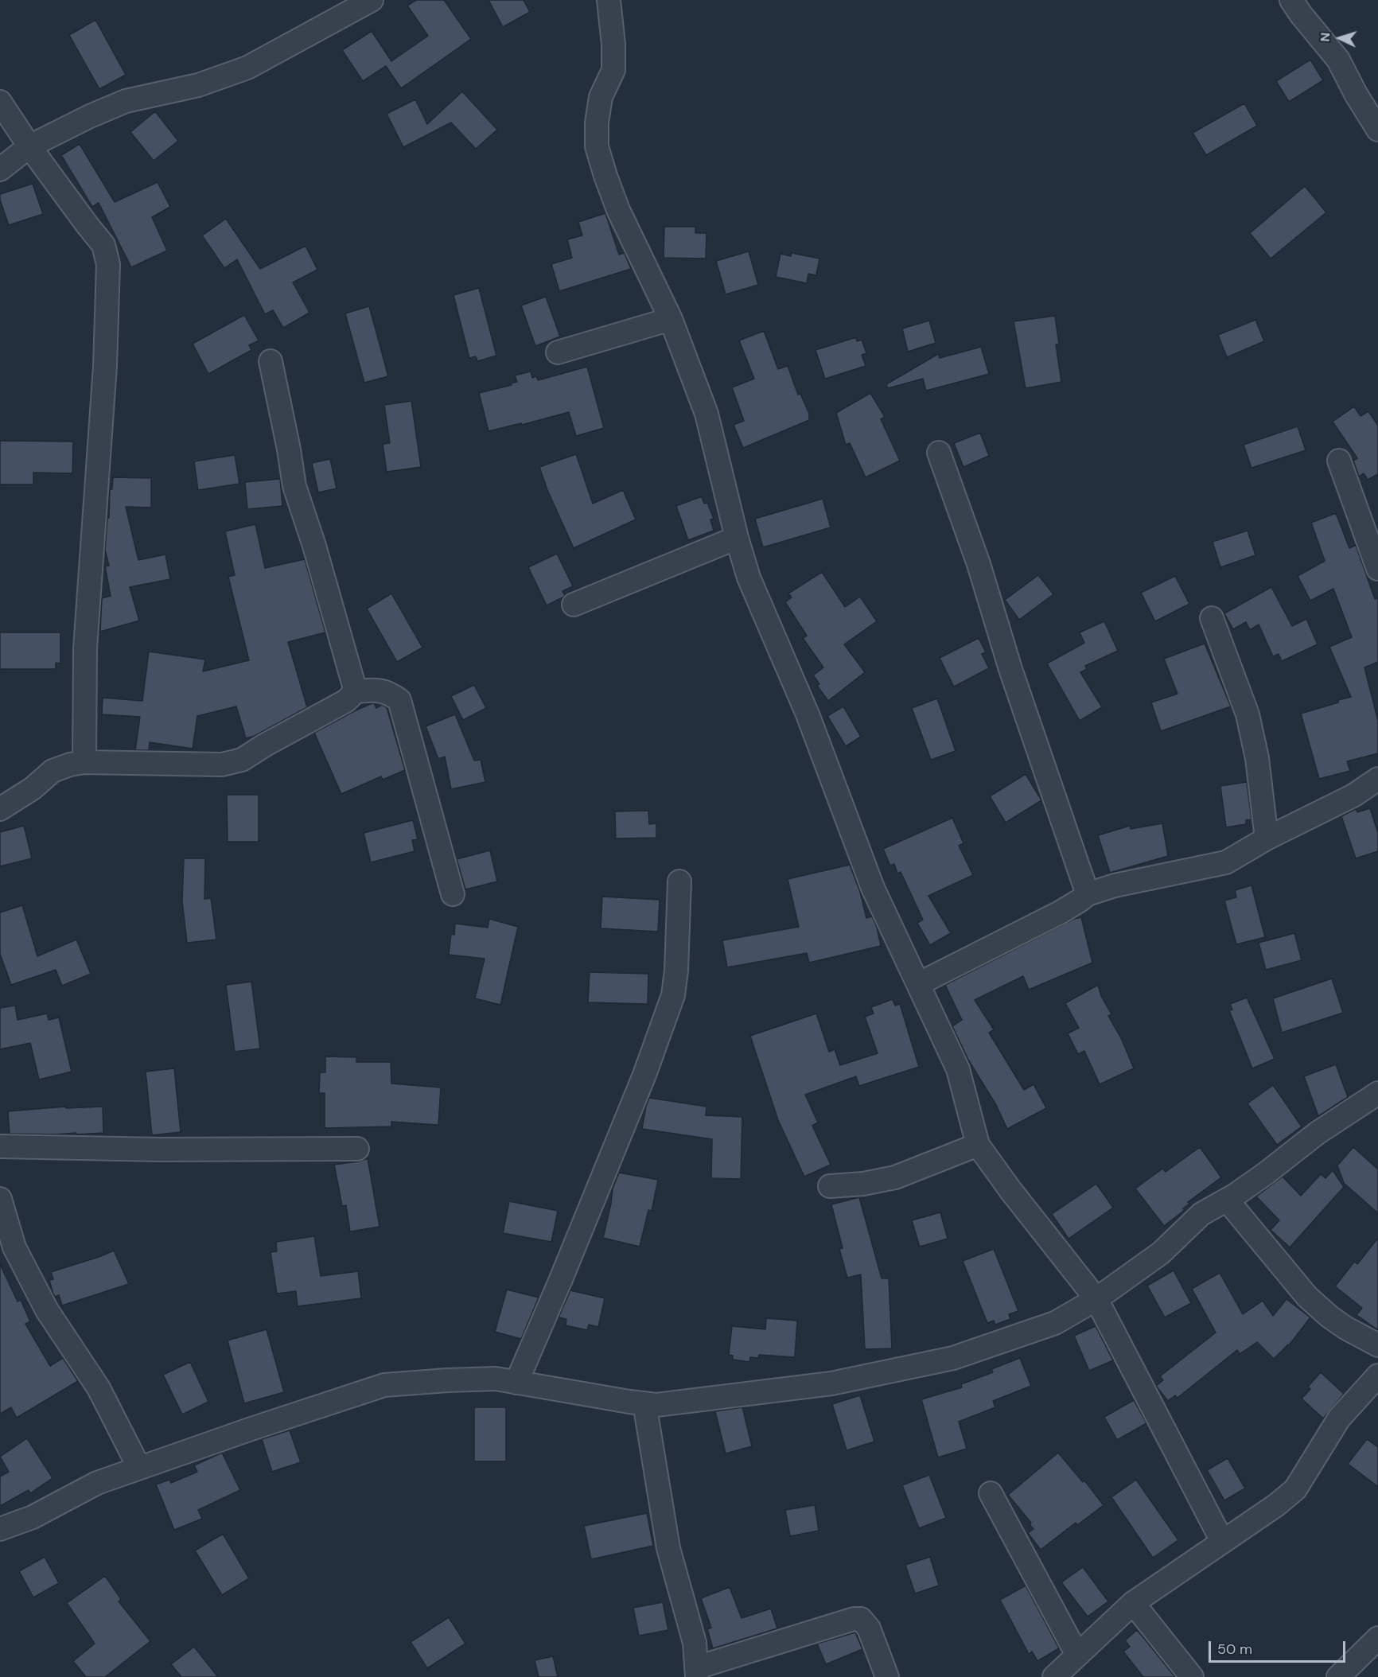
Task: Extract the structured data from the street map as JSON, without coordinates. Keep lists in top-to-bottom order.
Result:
{
  "scale_bar": "50 m",
  "north": "left"
}
